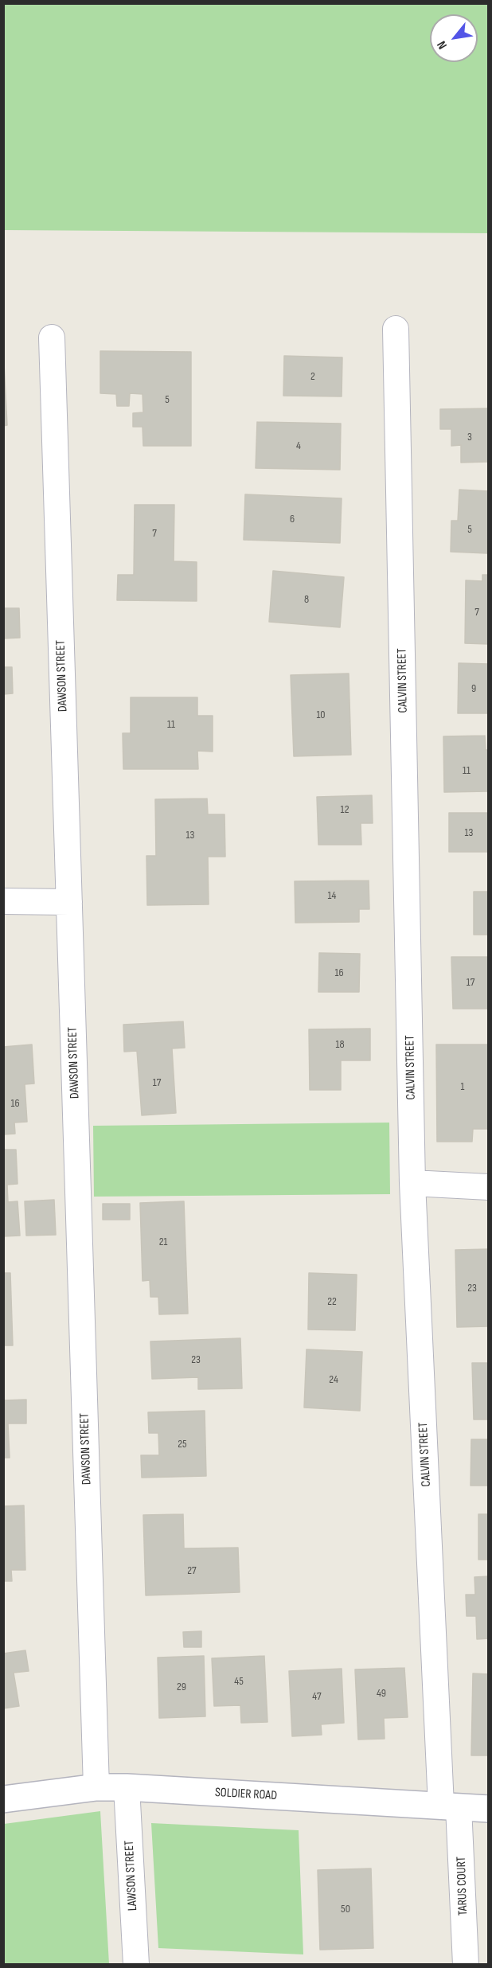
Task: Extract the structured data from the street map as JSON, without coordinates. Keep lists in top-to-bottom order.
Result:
{
  "streets": {
    "main road": ["SOLDIER ROAD"],
    "street": [
      "DAWSON STREET",
      "CALVIN STREET",
      "LAWSON STREET",
      "TARUS COURT"
    ]
  },
  "crossings": [
    ["DAWSON STREET", "SOLDIER ROAD"],
    ["CALVIN STREET", "SOLDIER ROAD"],
    ["CALVIN STREET", "TARUS COURT"],
    ["SOLDIER ROAD", "LAWSON STREET"],
    ["SOLDIER ROAD", "TARUS COURT"]
  ],
  "house_numbers": [
    "2",
    "5",
    "3",
    "4",
    "6",
    "5",
    "7",
    "8",
    "7",
    "9",
    "10",
    "11",
    "11",
    "12",
    "13",
    "13",
    "14",
    "16",
    "17",
    "18",
    "17",
    "1",
    "16",
    "21",
    "23",
    "22",
    "23",
    "24",
    "25",
    "27",
    "45",
    "29",
    "49",
    "47",
    "50"
  ],
  "north": "bottom left"
}
